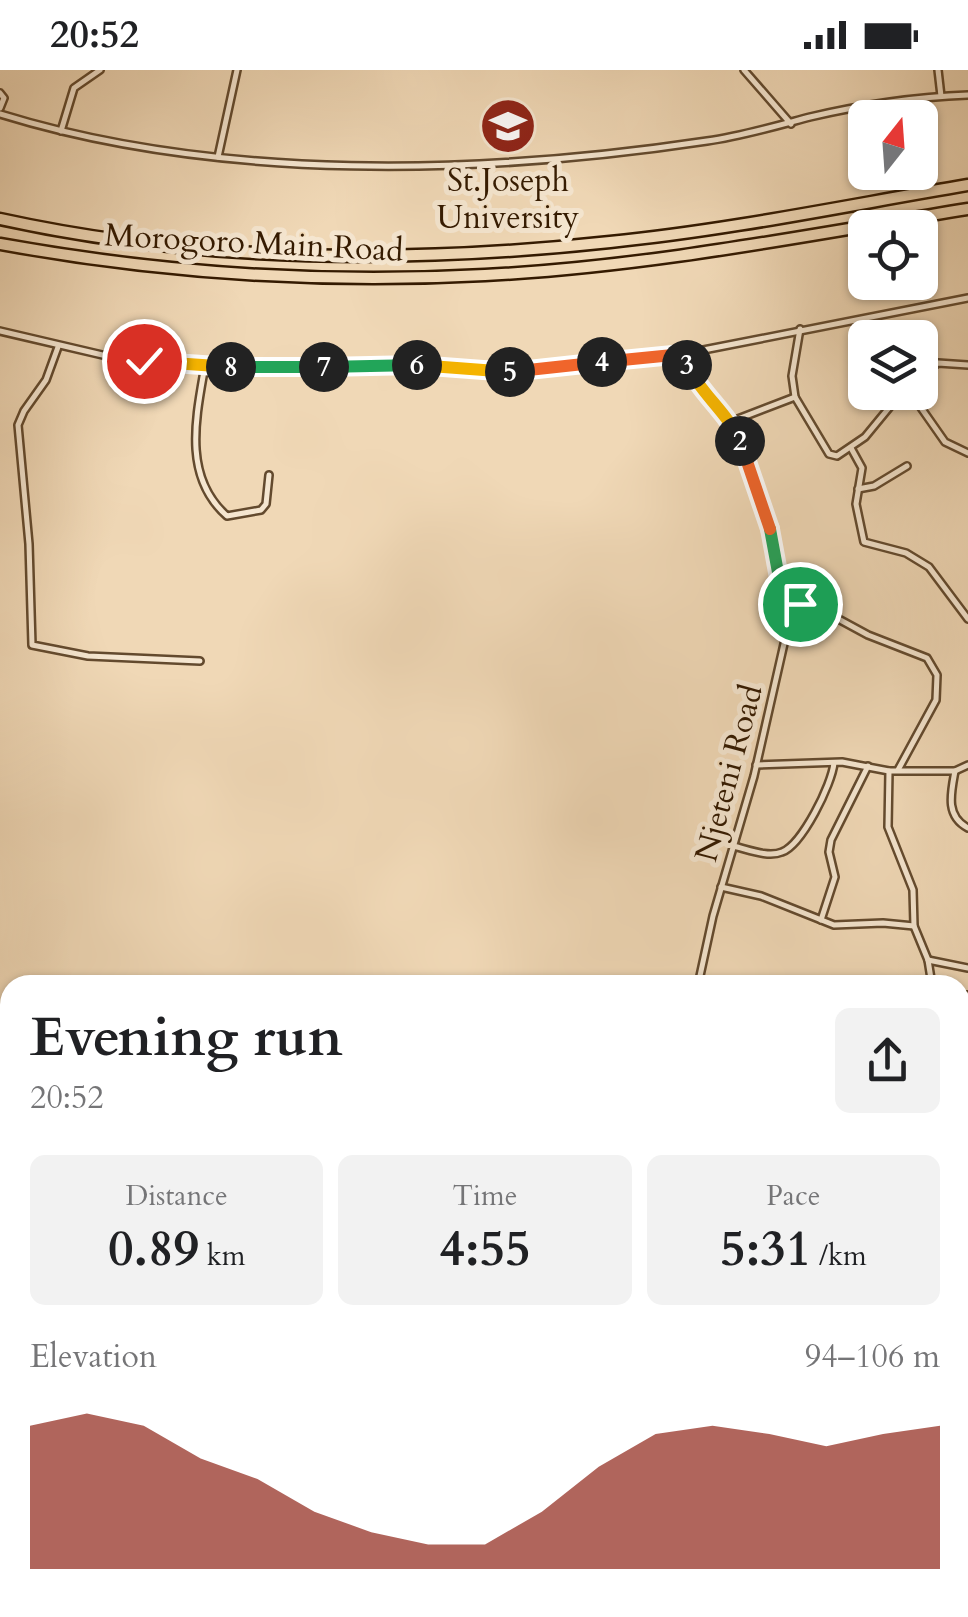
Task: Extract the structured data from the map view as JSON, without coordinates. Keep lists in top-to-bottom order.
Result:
{
  "streets": {
    "highway": ["Morogoro Main Road"],
    "street": ["Njeteni Road"]
  },
  "places": {
    "school or university": ["St.Joseph University"]
  },
  "north": "top",
  "page": {
    "status": "20:52",
    "pins": [
      "4",
      "3",
      "6",
      "7",
      "8",
      "5",
      "2"
    ],
    "heading": ["Evening run", "20:52"],
    "stats": [
      ["Distance", "0.89 km"],
      ["Time", "4:55"],
      ["Pace", "5:31 /km"]
    ],
    "chart": ["Elevation", "94–106 m"]
  }
}
